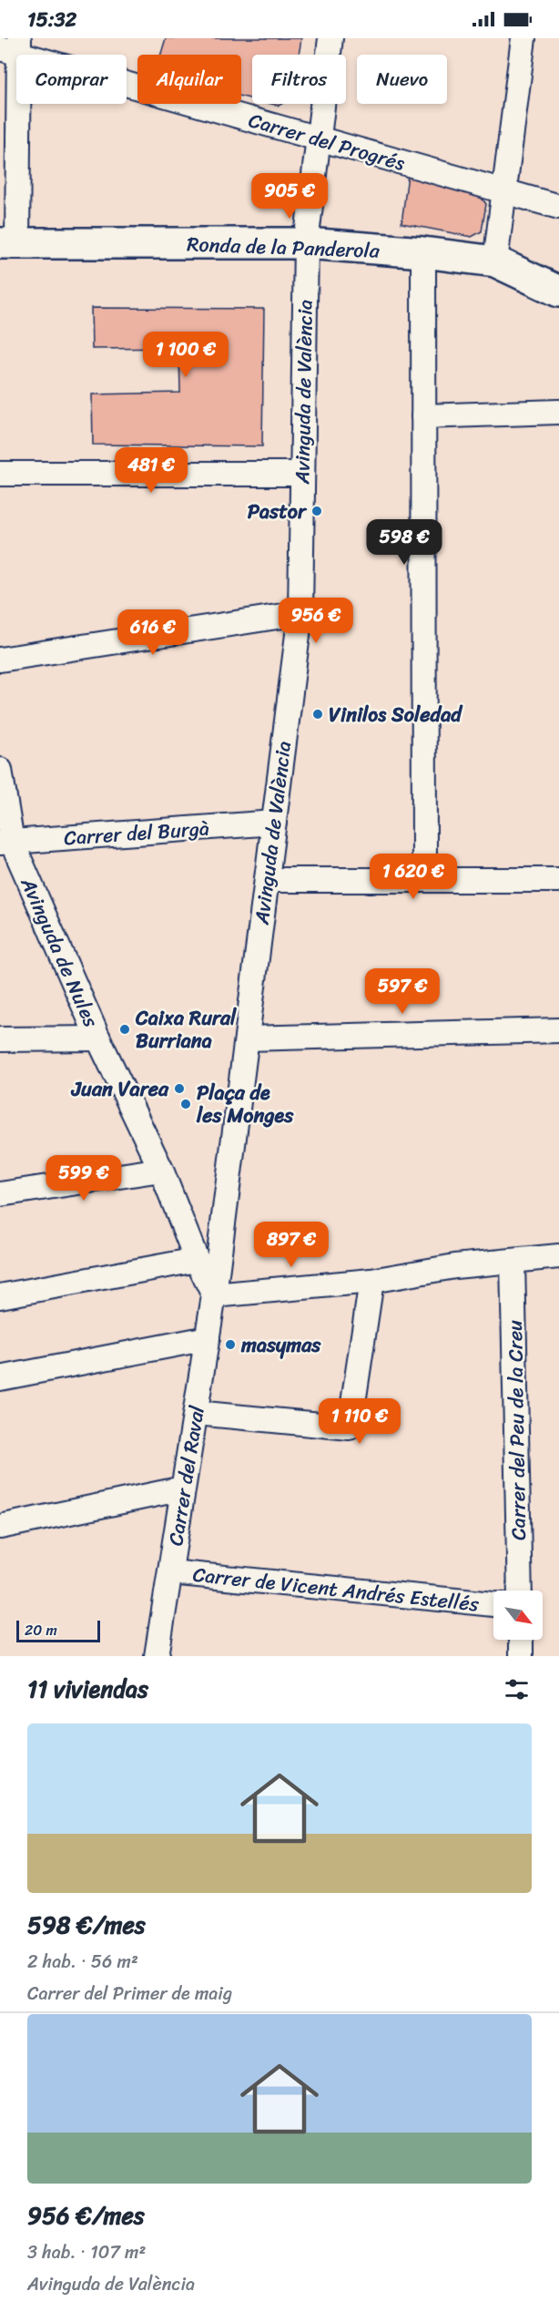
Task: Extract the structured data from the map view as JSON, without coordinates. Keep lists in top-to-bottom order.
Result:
{
  "streets": {
    "street": [
      "Carrer del Progrés",
      "Ronda de la Panderola",
      "Avinguda de València",
      "Carrer del Burgà",
      "Avinguda de Nules",
      "Carrer del Peu de la Creu",
      "Carrer del Raval",
      "Carrer de Vicent Andrés Estellés"
    ]
  },
  "crossings": [
    ["Carrer del Progrés", "Avinguda de València"],
    ["Ronda de la Panderola", "Avinguda de València"],
    ["Avinguda de València", "Carrer del Burgà"],
    ["Carrer del Burgà", "Avinguda de Nules"],
    ["Carrer del Raval", "Carrer de Vicent Andrés Estellés"]
  ],
  "places": [
    "Pastor",
    "Vinilos Soledad",
    "Caixa Rural Burriana",
    "Juan Varea",
    "Plaça de les Monges",
    "masymas"
  ],
  "scale_bar": "20 m",
  "north": "bottom right",
  "page": {
    "status": "15:32",
    "chip": [
      "Comprar",
      "Alquilar",
      "Filtros",
      "Nuevo"
    ],
    "price": [
      "905 €",
      "1 100 €",
      "481 €",
      "598 €",
      "956 €",
      "616 €",
      "1 620 €",
      "597 €",
      "599 €",
      "897 €",
      "1 110 €"
    ],
    "scale": "20 m",
    "heading": "11 viviendas",
    "list": [
      {
        "name": "598 €/mes",
        "note": "2 hab. · 56 m² · Carrer del Primer de maig"
      },
      {
        "name": "956 €/mes",
        "note": "3 hab. · 107 m² · Avinguda de València"
      }
    ]
  }
}
